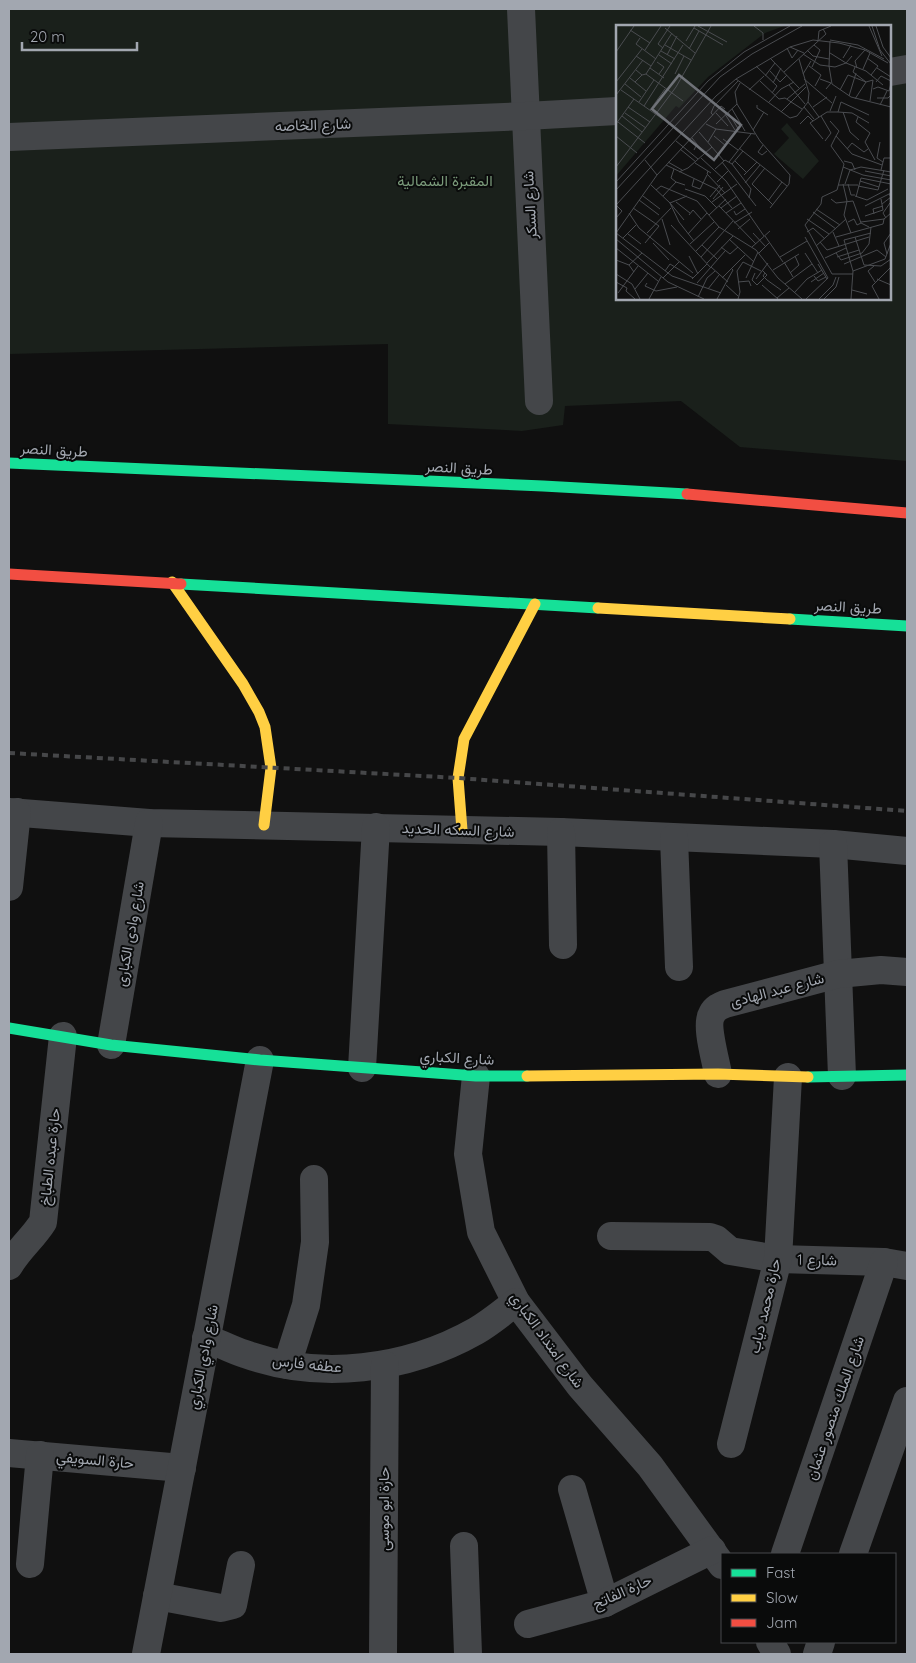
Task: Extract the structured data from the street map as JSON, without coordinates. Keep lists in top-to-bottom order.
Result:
{
  "streets": {
    "main road": ["طريق النصر", "شارع الكباري"],
    "street": [
      "شارع الخاصه",
      "شارع السكر",
      "شارع السكه الحديد",
      "شارع وادى الكبارى",
      "شارع عبد الهادى",
      "حارة عبده الطباخ",
      "شارع 1",
      "حارة محمد دياب",
      "شارع امتداد الكباري",
      "شارع وادي الكباري",
      "عطفه فارس",
      "شارع الملك منصور عثمان",
      "حارة السويفي",
      "حارة ابو موسى",
      "حارة الفاتح"
    ]
  },
  "crossings": [
    ["شارع الخاصه", "شارع السكر"],
    ["شارع السكه الحديد", "شارع وادى الكبارى"],
    ["شارع وادى الكبارى", "شارع الكباري"],
    ["شارع عبد الهادى", "شارع الكباري"],
    ["شارع الكباري", "حارة عبده الطباخ"],
    ["شارع الكباري", "حارة محمد دياب"],
    ["شارع الكباري", "شارع امتداد الكباري"],
    ["شارع الكباري", "شارع وادي الكباري"],
    ["شارع 1", "حارة محمد دياب"],
    ["شارع 1", "شارع الملك منصور عثمان"],
    ["شارع امتداد الكباري", "عطفه فارس"],
    ["شارع امتداد الكباري", "حارة الفاتح"],
    ["شارع وادي الكباري", "عطفه فارس"],
    ["شارع وادي الكباري", "حارة السويفي"],
    ["عطفه فارس", "حارة ابو موسى"]
  ],
  "parks": ["المقبرة الشمالية"],
  "legend": ["Fast", "Slow", "Jam"],
  "scale_bar": "20 m"
}
